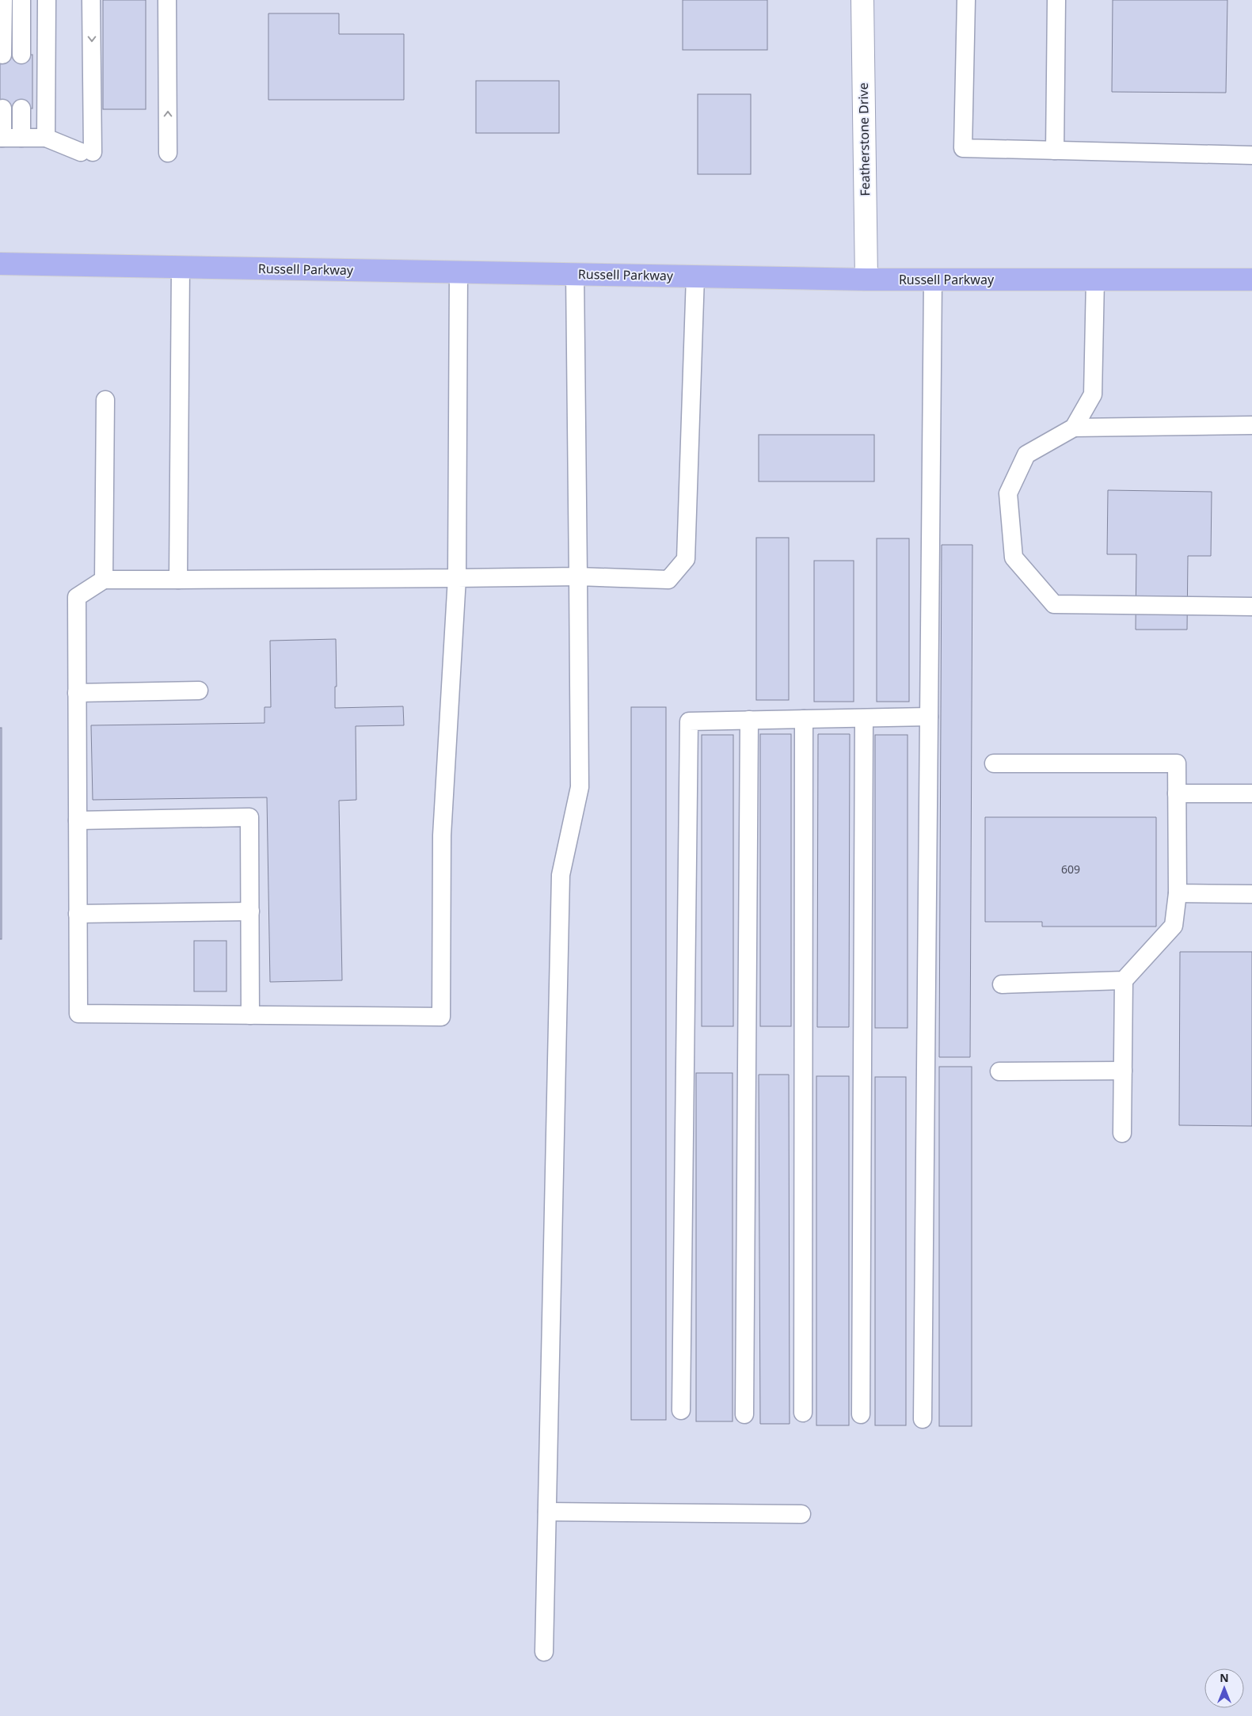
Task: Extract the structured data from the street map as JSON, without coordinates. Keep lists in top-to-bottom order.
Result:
{
  "streets": {
    "main road": ["Russell Parkway"],
    "street": ["Featherstone Drive"]
  },
  "crossings": [
    ["Featherstone Drive", "Russell Parkway"]
  ],
  "house_numbers": ["609"],
  "north": "top"
}
